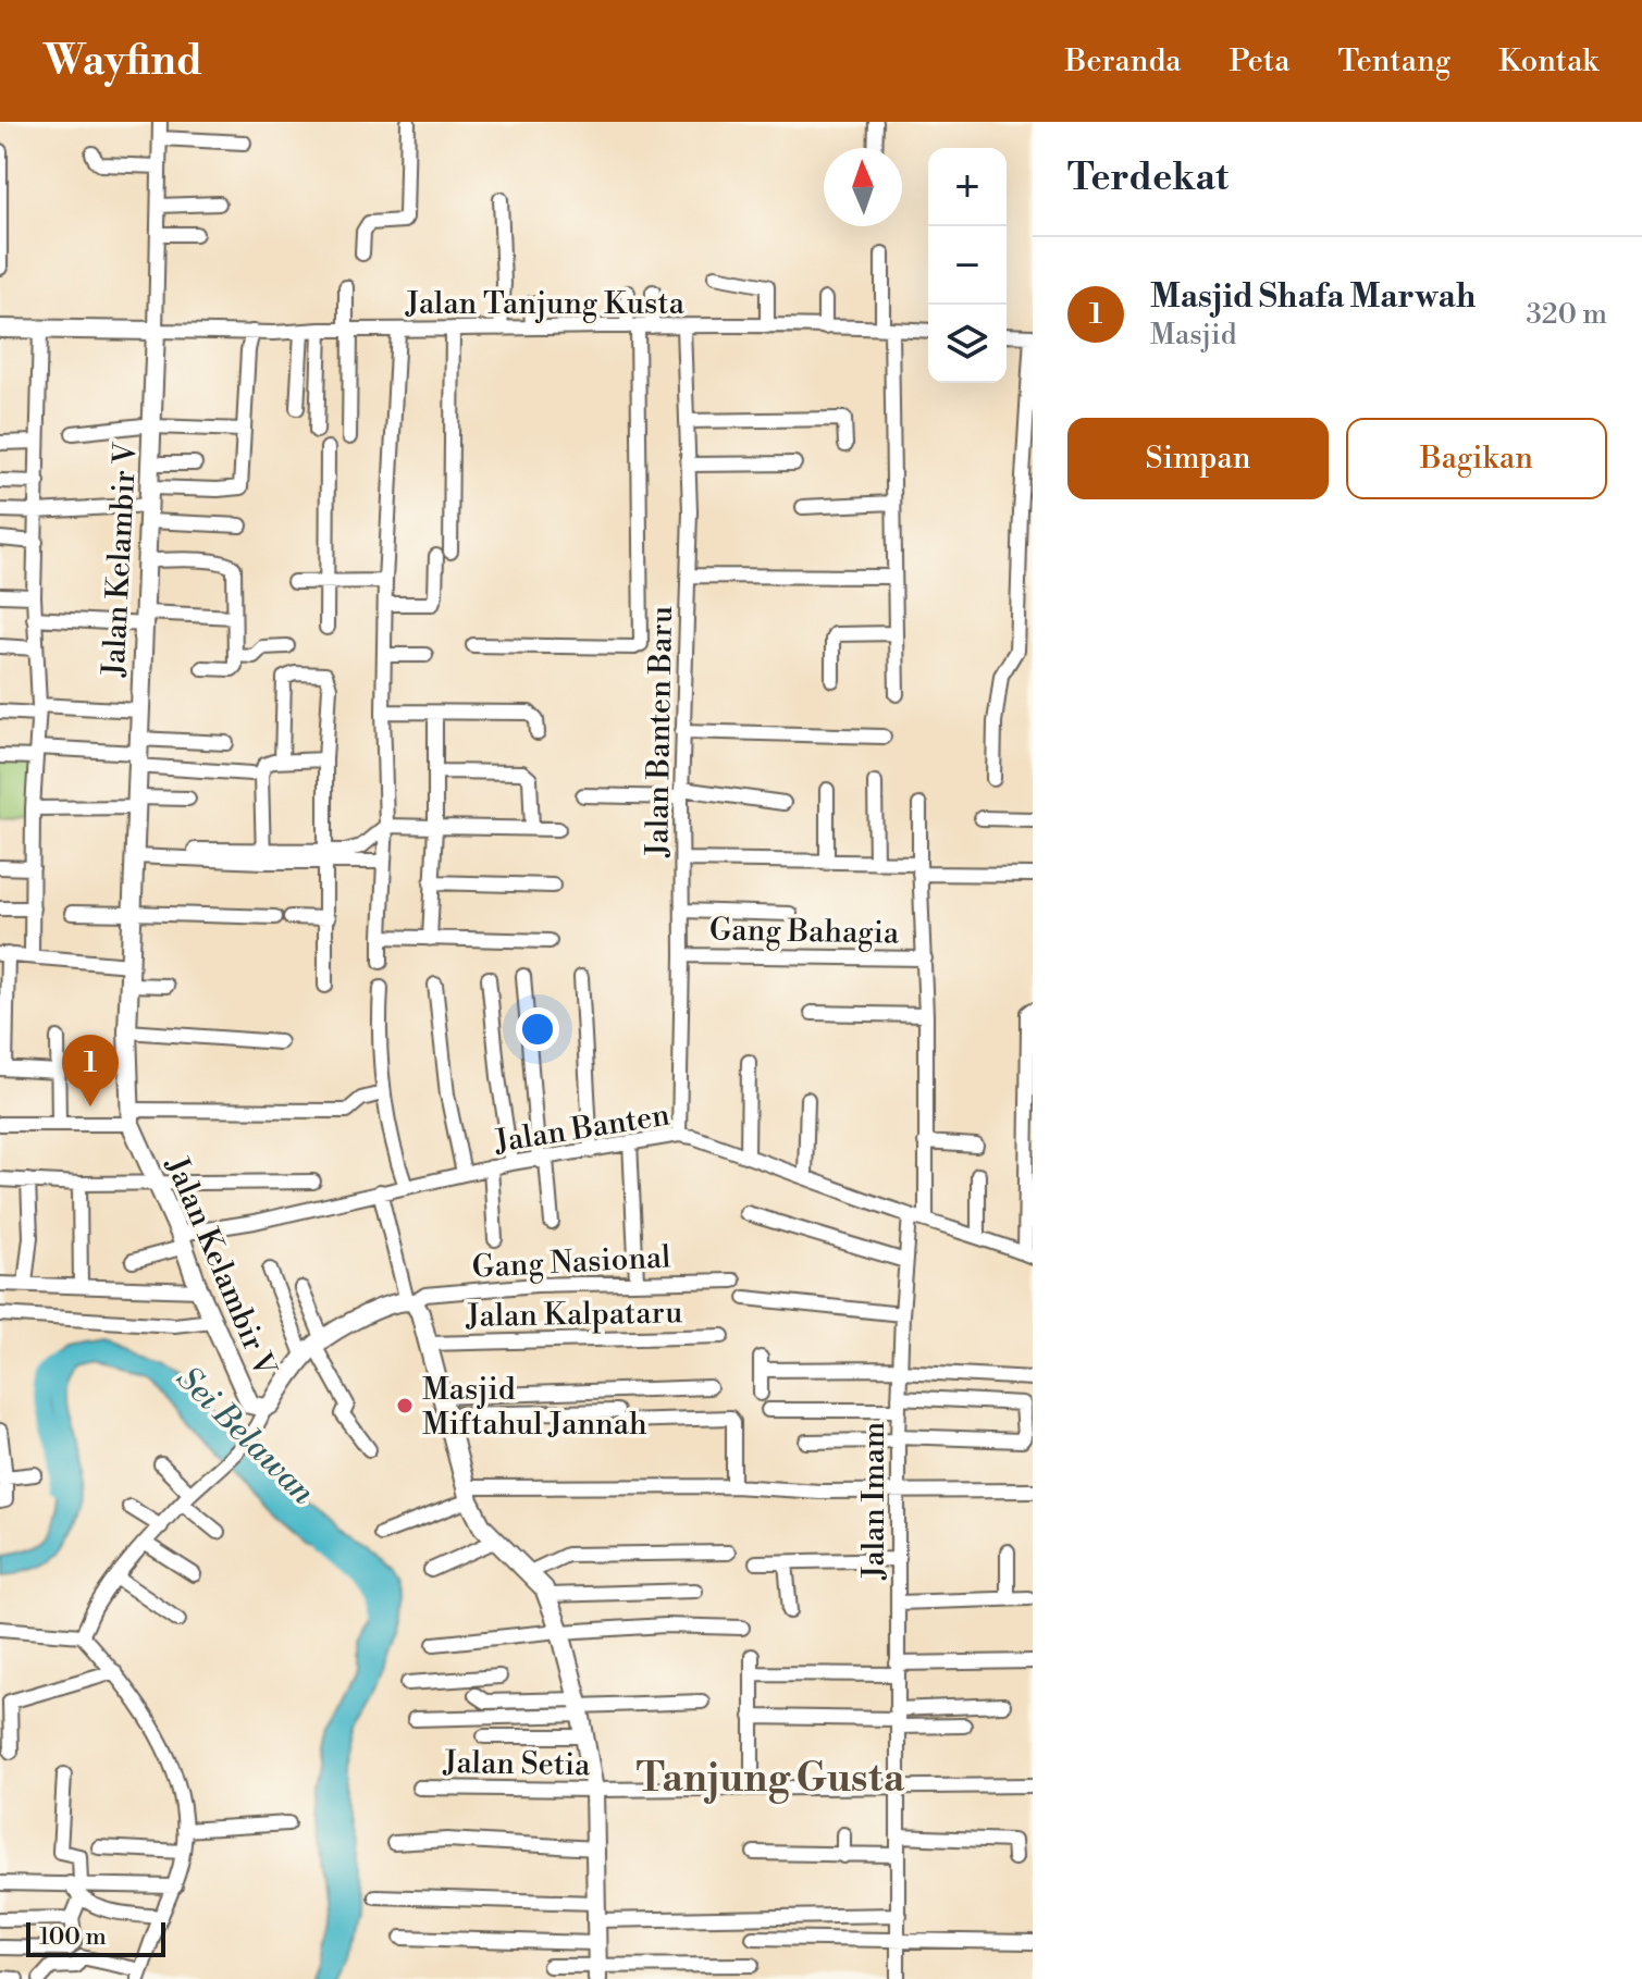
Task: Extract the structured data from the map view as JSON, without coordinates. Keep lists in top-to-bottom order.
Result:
{
  "streets": {
    "main road": ["Jalan Kelambir V"],
    "street": [
      "Jalan Tanjung Kusta",
      "Jalan Banten Baru",
      "Gang Bahagia",
      "Jalan Banten",
      "Gang Nasional",
      "Jalan Kalpataru",
      "Jalan Imam",
      "Jalan Setia"
    ]
  },
  "crossings": [
    ["Jalan Tanjung Kusta", "Jalan Kelambir V"],
    ["Jalan Tanjung Kusta", "Jalan Banten Baru"],
    ["Jalan Kelambir V", "Jalan Banten"],
    ["Jalan Kelambir V", "Gang Nasional"],
    ["Jalan Banten Baru", "Gang Bahagia"],
    ["Jalan Banten Baru", "Jalan Banten"],
    ["Jalan Banten", "Jalan Imam"],
    ["Jalan Imam", "Jalan Setia"]
  ],
  "districts": ["Tanjung Gusta"],
  "water": ["Sei Belawan"],
  "places": ["Masjid Miftahul Jannah"],
  "scale_bar": "100 m",
  "north": "top",
  "page": {
    "header": "Wayfind",
    "nav": [
      "Beranda",
      "Peta",
      "Tentang",
      "Kontak"
    ],
    "heading": "Terdekat",
    "map_buttons": ["+", "−"],
    "list": [
      {
        "mark": "1",
        "name": "Masjid Shafa Marwah",
        "note": "Masjid",
        "value": "320 m"
      }
    ],
    "buttons": ["Simpan", "Bagikan"],
    "pins": "1",
    "scale": "100 m"
  }
}
